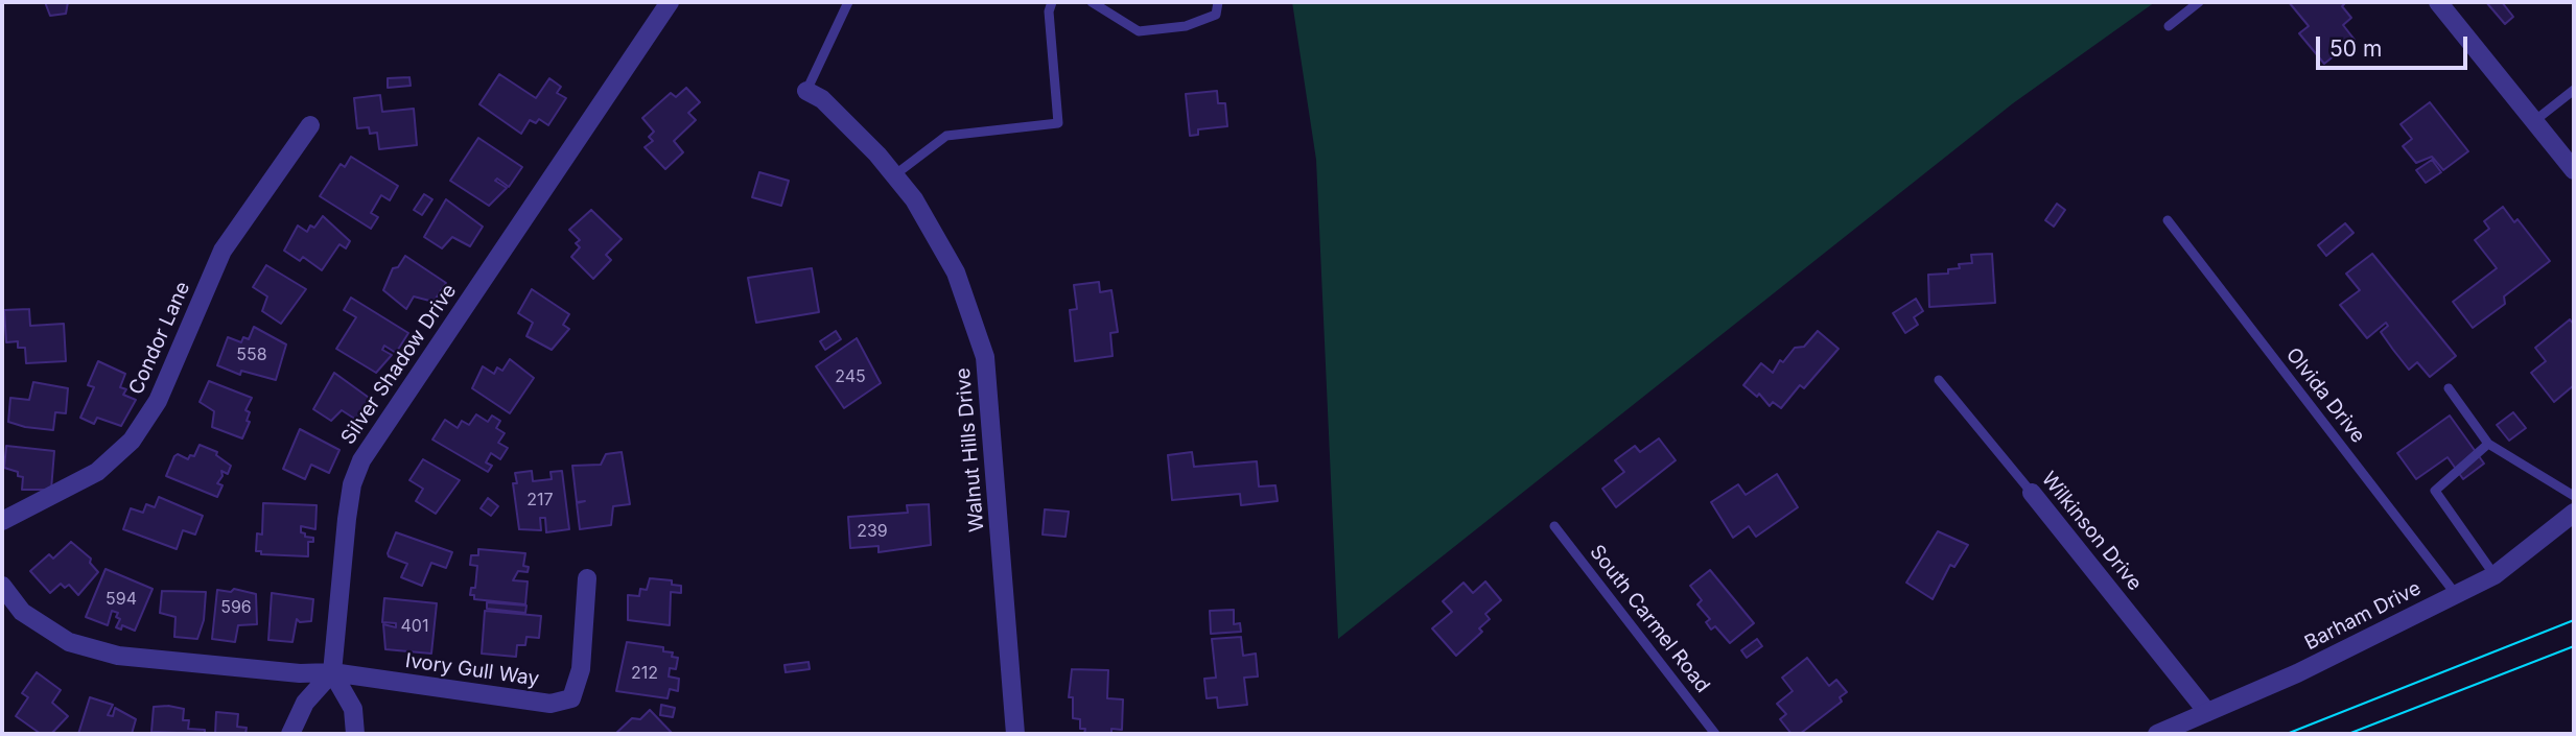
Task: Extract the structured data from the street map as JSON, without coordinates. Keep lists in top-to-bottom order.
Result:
{
  "streets": {
    "street": [
      "Condor Lane",
      "Silver Shadow Drive",
      "Walnut Hills Drive",
      "Wilkinson Drive",
      "Barham Drive",
      "Ivory Gull Way"
    ],
    "lane": ["Olvida Drive", "South Carmel Road"]
  },
  "crossings": [
    ["Silver Shadow Drive", "Ivory Gull Way"],
    ["Olvida Drive", "Barham Drive"],
    ["Wilkinson Drive", "Barham Drive"]
  ],
  "house_numbers": [
    "558",
    "245",
    "217",
    "239",
    "594",
    "596",
    "401",
    "212"
  ],
  "scale_bar": "50 m"
}
